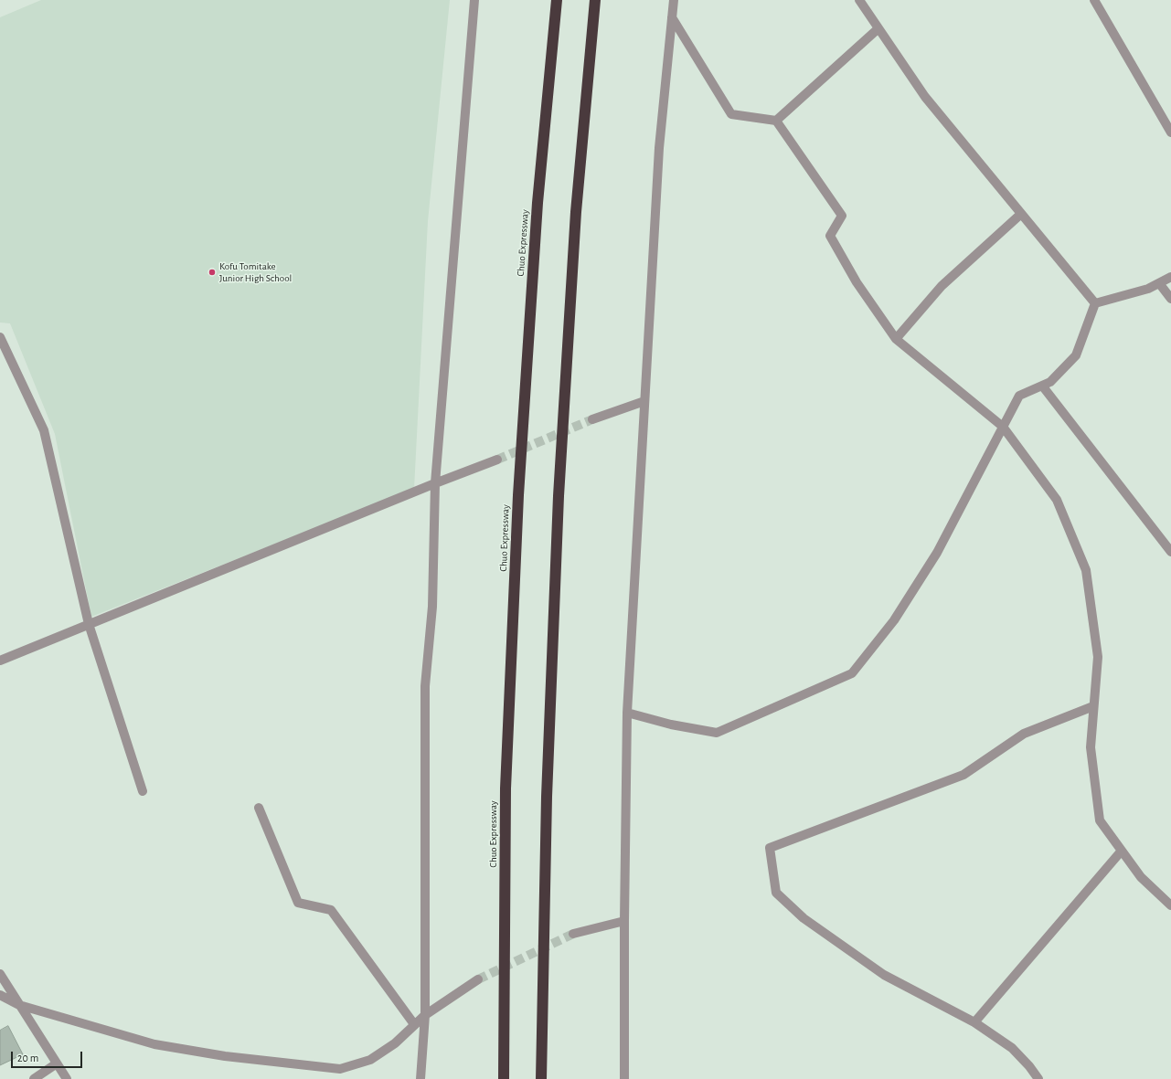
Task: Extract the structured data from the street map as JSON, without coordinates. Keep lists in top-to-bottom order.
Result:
{
  "streets": {
    "highway": ["Chuo Expressway"]
  },
  "places": ["Kofu Tomitake Junior High School"],
  "scale_bar": "20 m"
}
